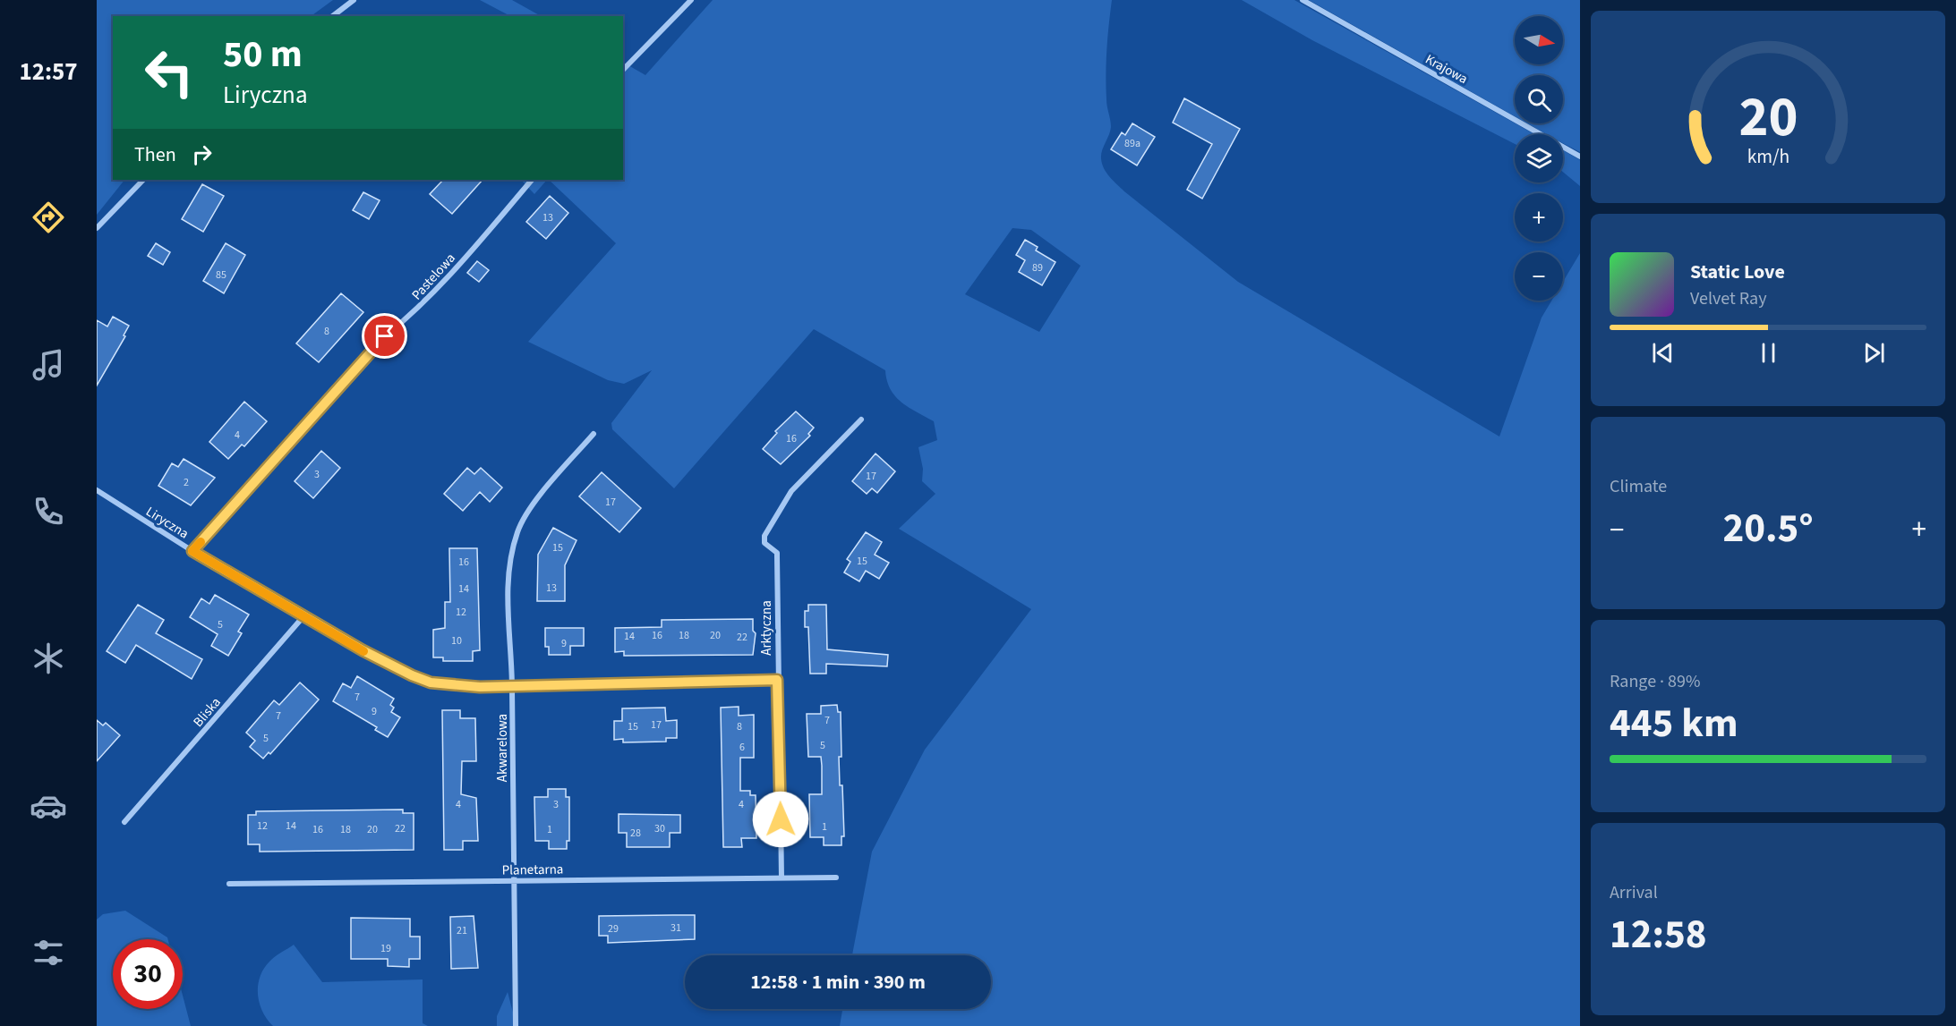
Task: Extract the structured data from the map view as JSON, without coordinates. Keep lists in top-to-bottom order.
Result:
{
  "streets": {
    "street": [
      "Krajowa",
      "Pastelowa",
      "Liryczna",
      "Arktyczna",
      "Bliska",
      "Akwarelowa",
      "Planetarna"
    ]
  },
  "crossings": [
    ["Pastelowa", "Liryczna"],
    ["Liryczna", "Arktyczna"],
    ["Liryczna", "Bliska"],
    ["Liryczna", "Akwarelowa"],
    ["Arktyczna", "Planetarna"],
    ["Akwarelowa", "Planetarna"]
  ],
  "house_numbers": [
    "89a",
    "13",
    "89",
    "85",
    "8",
    "4",
    "16",
    "3",
    "17",
    "2",
    "17",
    "15",
    "15",
    "16",
    "13",
    "14",
    "12",
    "5",
    "16",
    "18",
    "20",
    "14",
    "22",
    "10",
    "9",
    "7",
    "9",
    "7",
    "7",
    "17",
    "15",
    "8",
    "5",
    "5",
    "6",
    "4",
    "3",
    "4",
    "12",
    "14",
    "1",
    "22",
    "30",
    "16",
    "18",
    "20",
    "1",
    "28",
    "31",
    "29",
    "21",
    "19"
  ],
  "north": "right",
  "page": {
    "tabs": "12:57",
    "map_buttons": ["+", "−"],
    "turn": ["50 m", "Liryczna"],
    "then": "Then",
    "song": ["Static Love", "Velvet Ray"],
    "tile": [
      "Climate",
      ["Range · 89%", "445 km"],
      ["Arrival", "12:58"]
    ],
    "heat": ["−", "20.5°", "+"],
    "limit": "30",
    "trip": "12:58 · 1 min · 390 m",
    "gauge": ["20", "km/h"]
  }
}
